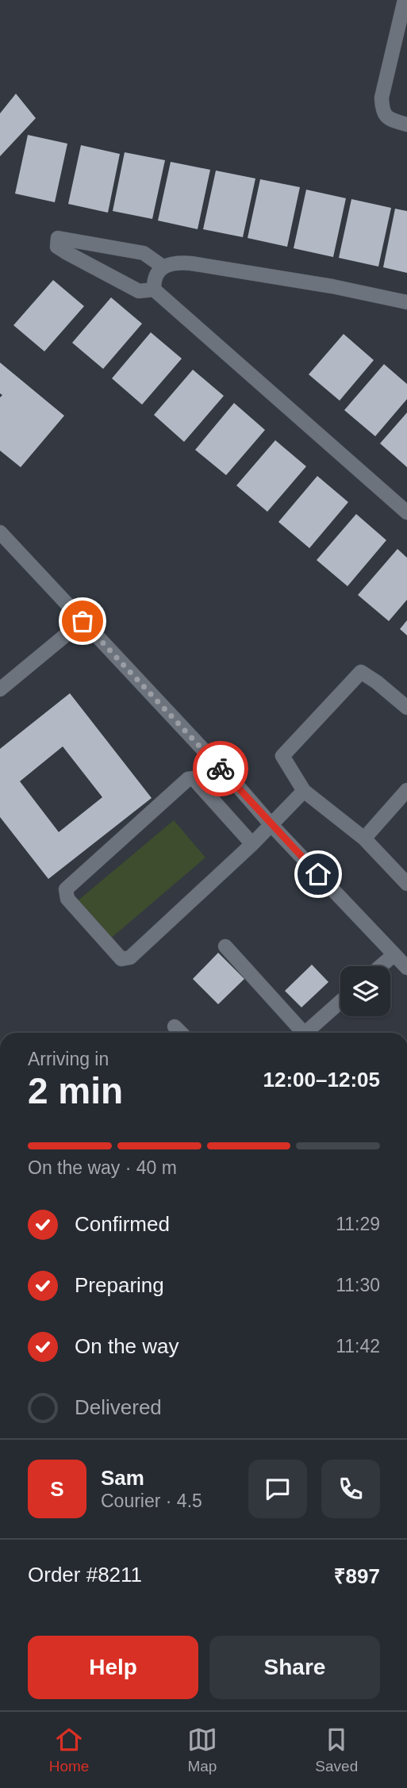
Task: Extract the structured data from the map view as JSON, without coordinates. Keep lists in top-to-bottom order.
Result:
{
  "page": {
    "heading": ["2 min", "Arriving in", "12:00–12:05"],
    "panel": [
      "Sam",
      "Courier · 4.5",
      "Order #8211",
      "₹897"
    ],
    "bar": "On the way · 40 m",
    "list": [
      ["Confirmed", "11:29"],
      ["Preparing", "11:30"],
      ["On the way", "11:42"],
      "Delivered"
    ],
    "round": "S",
    "buttons": ["Help", "Share"],
    "tabs": ["Home", "Map", "Saved"]
  }
}
